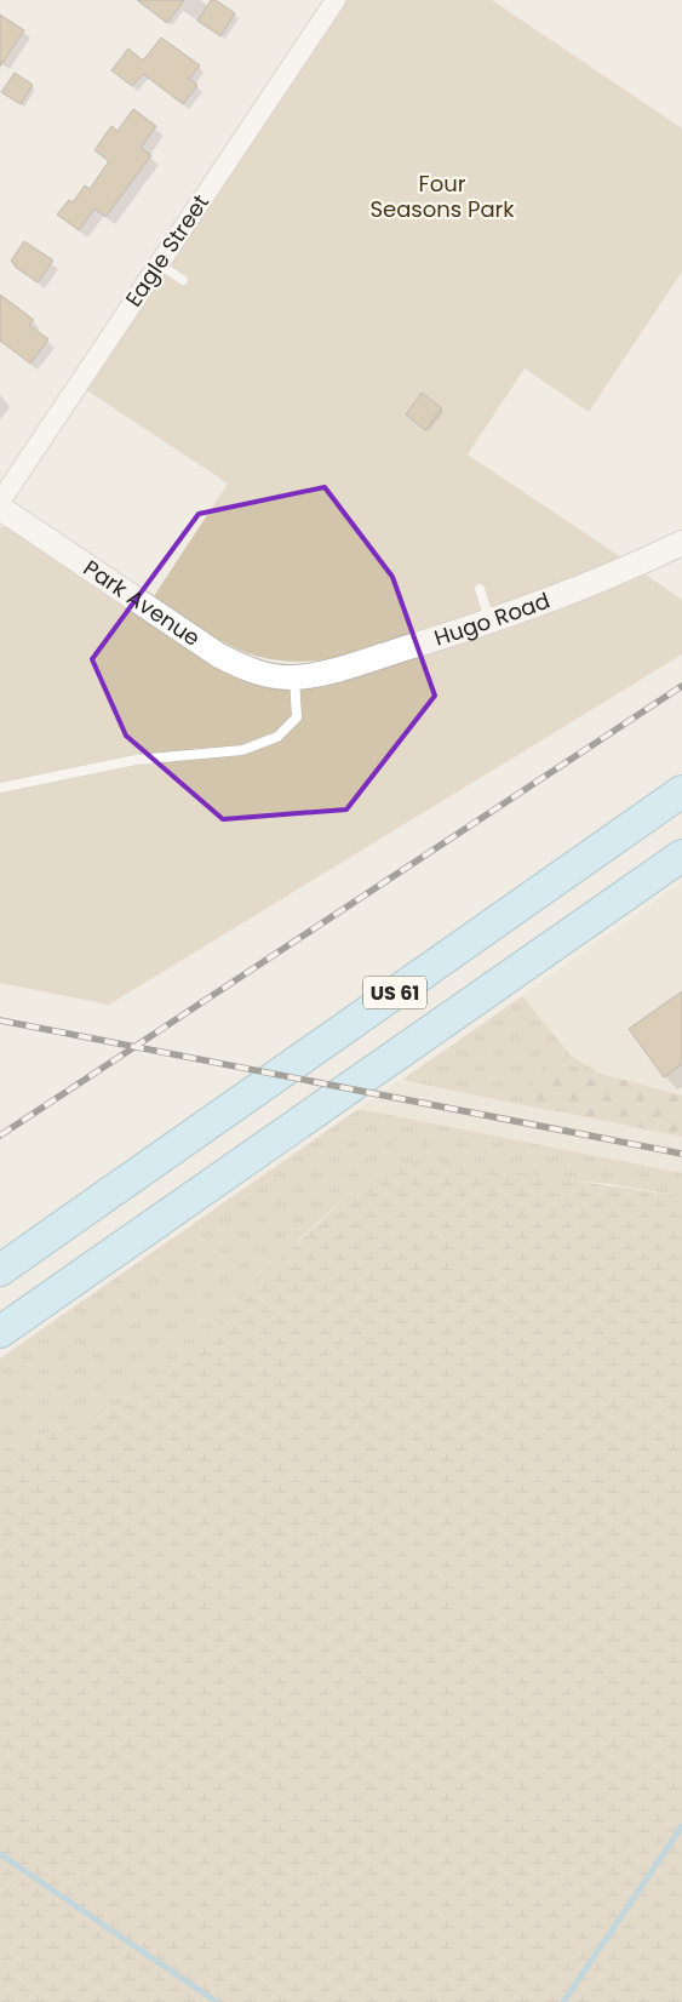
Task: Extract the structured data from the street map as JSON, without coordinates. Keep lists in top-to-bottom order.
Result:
{
  "streets": {
    "main road": ["US 61"],
    "street": ["Eagle Street", "Park Avenue", "Hugo Road"]
  },
  "crossings": [
    ["Park Avenue", "Hugo Road"]
  ],
  "parks": ["Four Seasons Park"]
}
